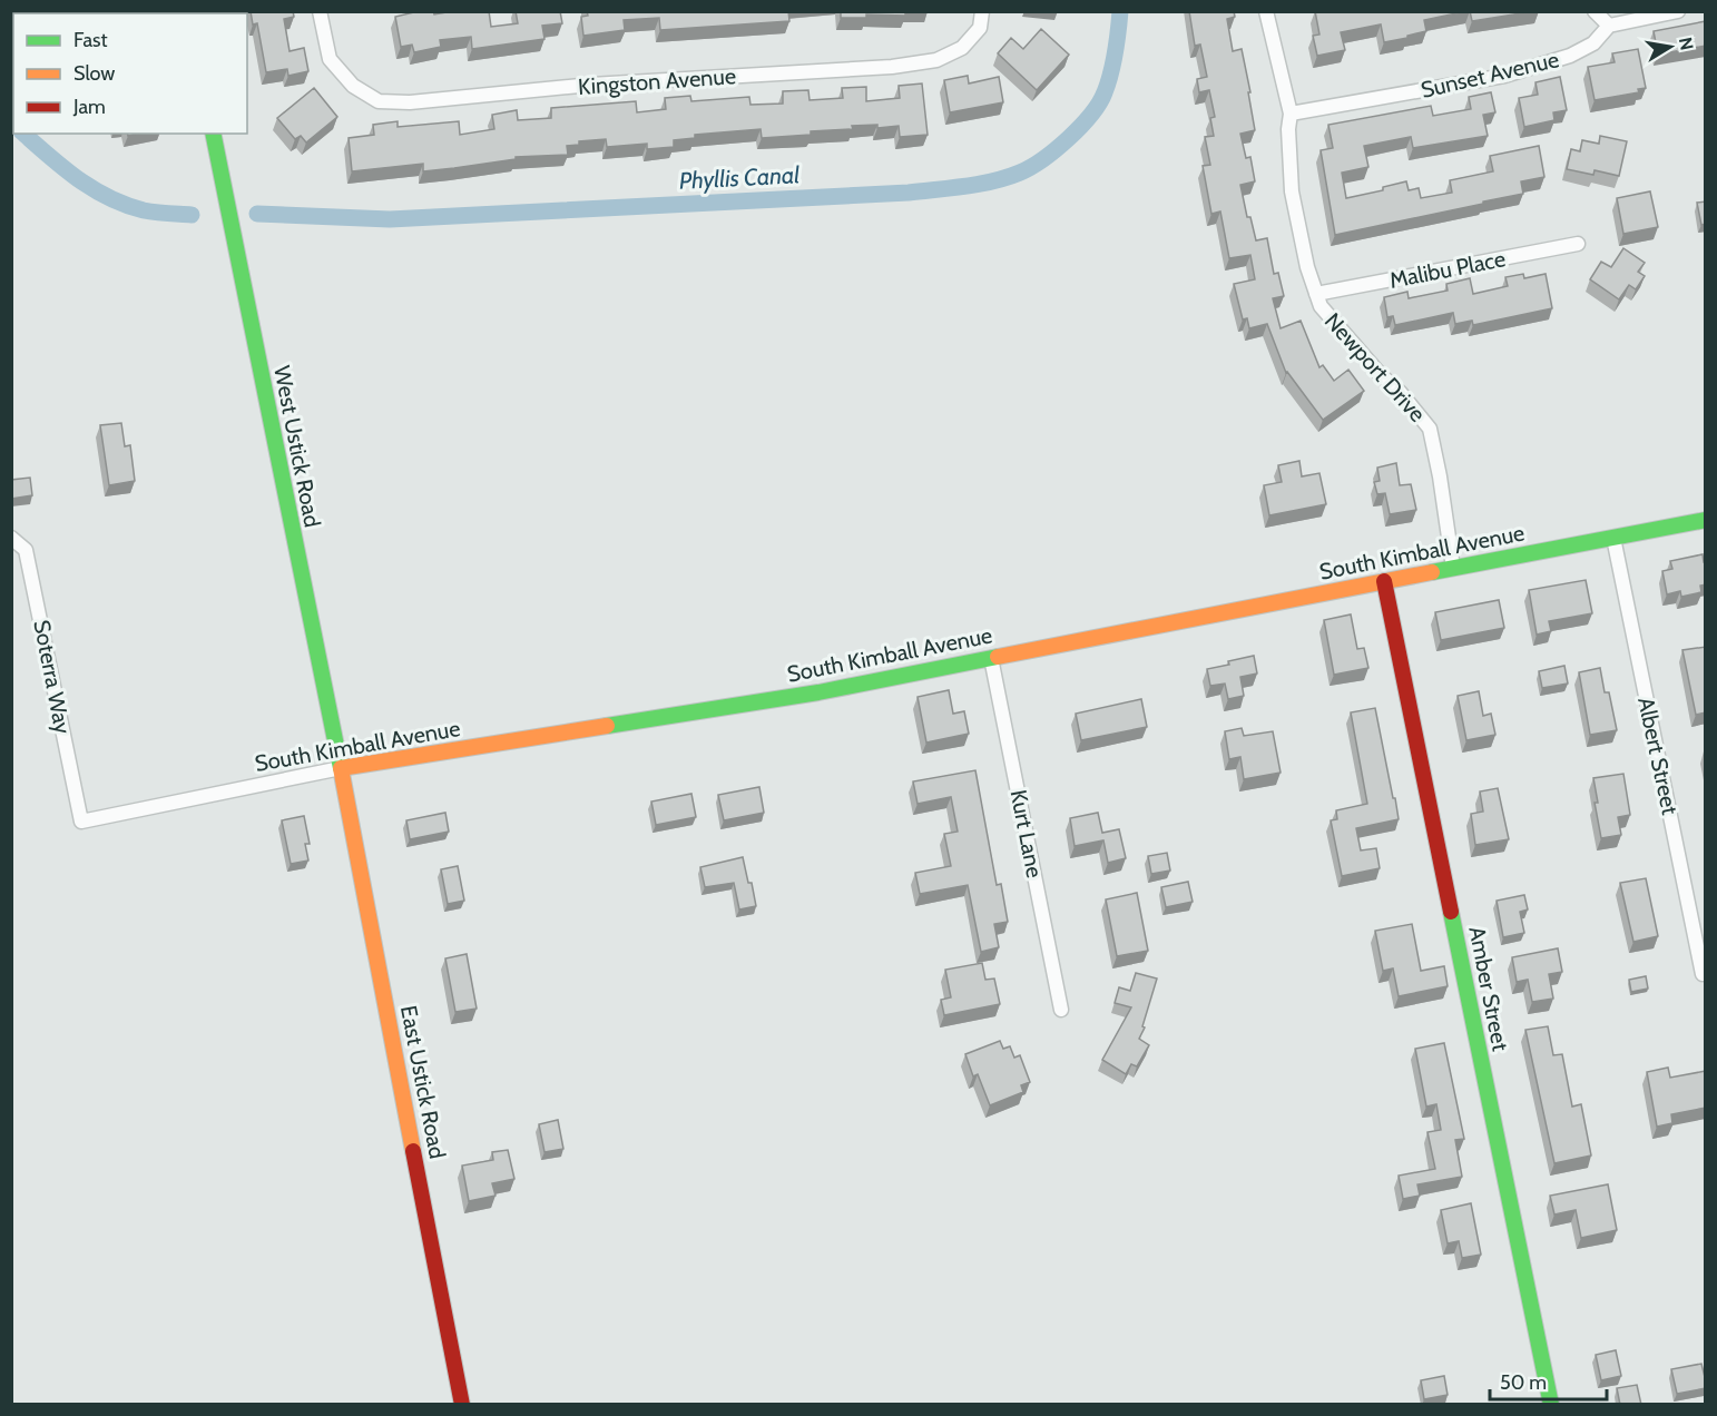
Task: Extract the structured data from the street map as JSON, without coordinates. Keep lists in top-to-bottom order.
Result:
{
  "streets": {
    "street": [
      "Sunset Avenue",
      "Kingston Avenue",
      "Malibu Place",
      "Newport Drive",
      "West Ustick Road",
      "South Kimball Avenue",
      "Soterra Way",
      "Albert Street",
      "Kurt Lane",
      "Amber Street",
      "East Ustick Road"
    ]
  },
  "crossings": [
    ["Sunset Avenue", "Newport Drive"],
    ["Malibu Place", "Newport Drive"],
    ["Newport Drive", "South Kimball Avenue"],
    ["West Ustick Road", "South Kimball Avenue"],
    ["West Ustick Road", "East Ustick Road"],
    ["South Kimball Avenue", "Soterra Way"],
    ["South Kimball Avenue", "Albert Street"],
    ["South Kimball Avenue", "Kurt Lane"],
    ["South Kimball Avenue", "Amber Street"],
    ["South Kimball Avenue", "East Ustick Road"]
  ],
  "water": ["Phyllis Canal"],
  "legend": ["Fast", "Slow", "Jam"],
  "scale_bar": "50 m",
  "north": "right"
}
